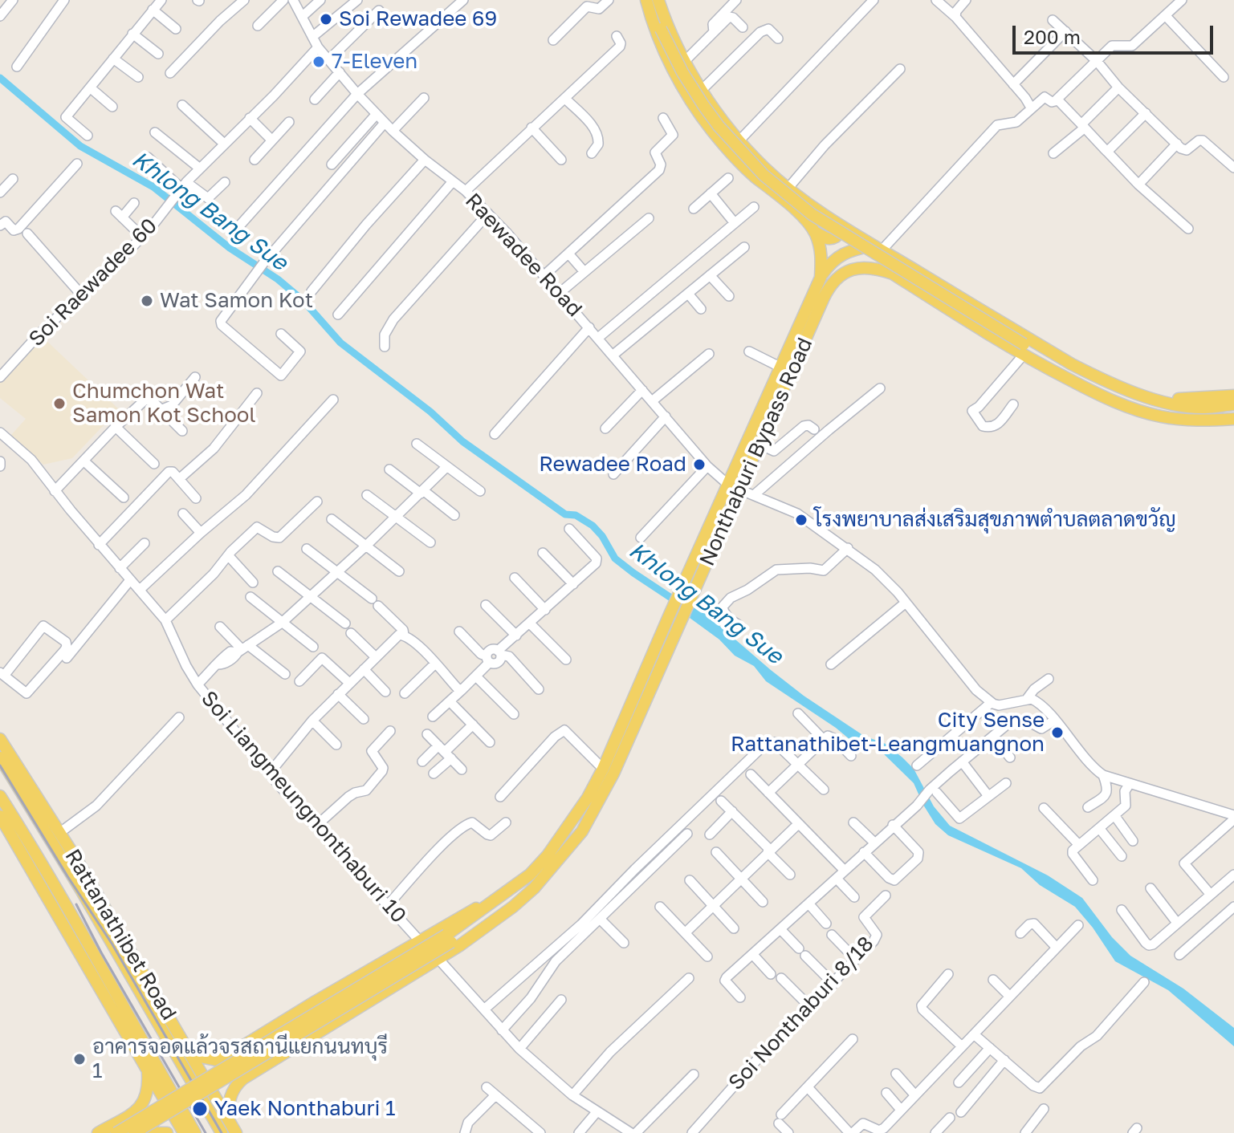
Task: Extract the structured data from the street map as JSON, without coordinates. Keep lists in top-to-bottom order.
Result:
{
  "streets": {
    "main road": ["Nonthaburi Bypass Road", "Rattanathibet Road"],
    "street": [
      "Raewadee Road",
      "Soi Raewadee 60",
      "Soi Liangmeungnonthaburi 10",
      "Soi Nonthaburi 8/18"
    ]
  },
  "crossings": [
    ["Raewadee Road", "Soi Raewadee 60"],
    ["Raewadee Road", "Nonthaburi Bypass Road"]
  ],
  "water": ["Khlong Bang Sue"],
  "places": [
    "Soi Rewadee 69",
    "7-Eleven",
    "Wat Samon Kot",
    "Chumchon Wat Samon Kot School",
    "Rewadee Road",
    "โรงพยาบาลส่งเสริมสุขภาพตำบลตลาดขวัญ",
    "City Sense Rattanathibet-Leangmuangnon",
    "อาคารจอดแล้วจรสถานีแยกนนทบุรี 1",
    "Yaek Nonthaburi 1"
  ],
  "scale_bar": "200 m"
}
